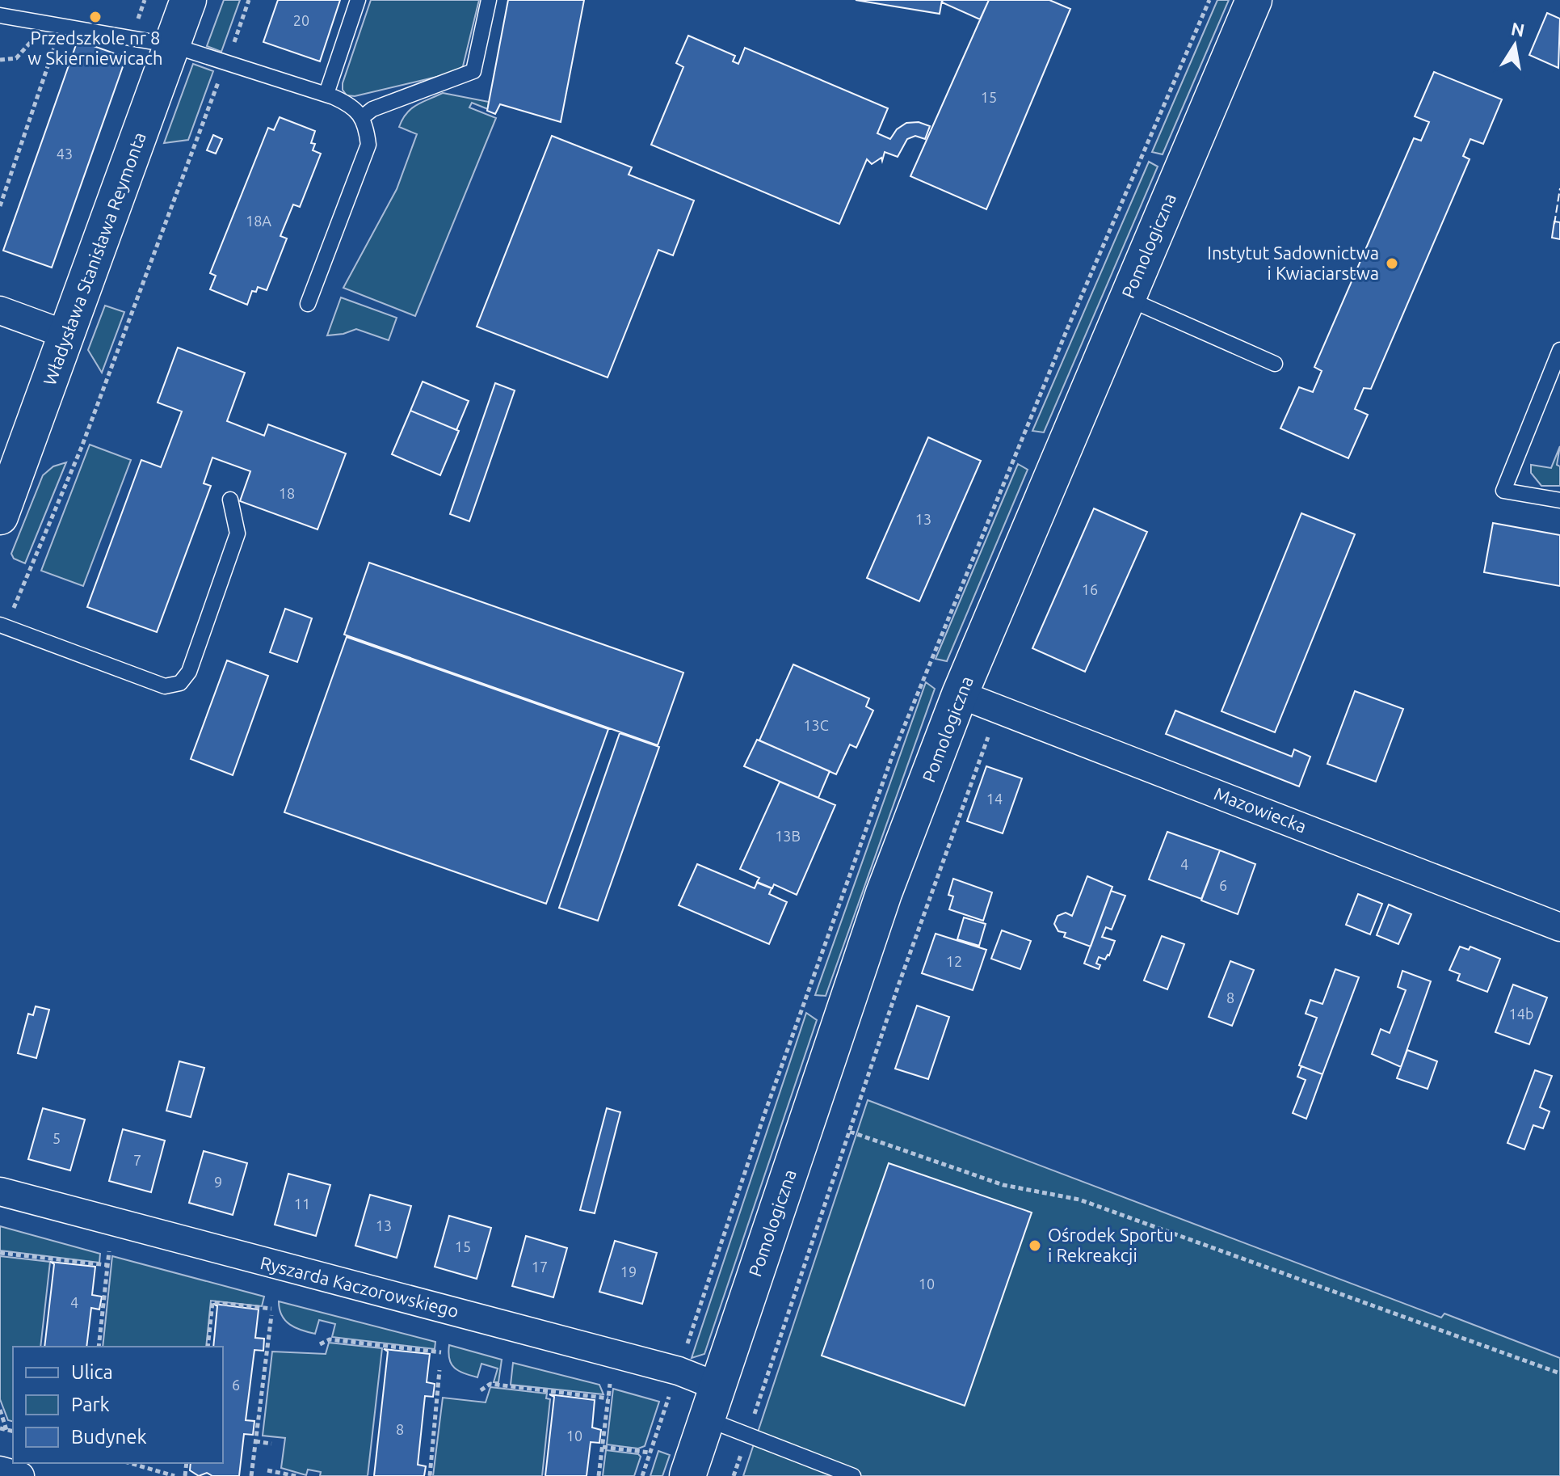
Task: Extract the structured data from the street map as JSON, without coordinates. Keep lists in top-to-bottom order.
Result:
{
  "streets": {
    "street": [
      "Pomologiczna",
      "Władysława Stanisława Reymonta",
      "Mazowiecka",
      "Ryszarda Kaczorowskiego"
    ]
  },
  "crossings": [
    ["Pomologiczna", "Mazowiecka"],
    ["Pomologiczna", "Ryszarda Kaczorowskiego"]
  ],
  "places": ["Przedszkole nr 8 w Skierniewicach", "Instytut Sadownictwa i Kwiaciarstwa", "Ośrodek Sportu i Rekreakcji"],
  "house_numbers": [
    "20",
    "15",
    "43",
    "18A",
    "18",
    "13",
    "16",
    "13C",
    "14",
    "13B",
    "4",
    "6",
    "12",
    "8",
    "14b",
    "5",
    "7",
    "9",
    "11",
    "13",
    "15",
    "17",
    "19",
    "10",
    "4",
    "6",
    "8",
    "10"
  ],
  "legend": ["Ulica", "Park", "Budynek"],
  "north": "top"
}
